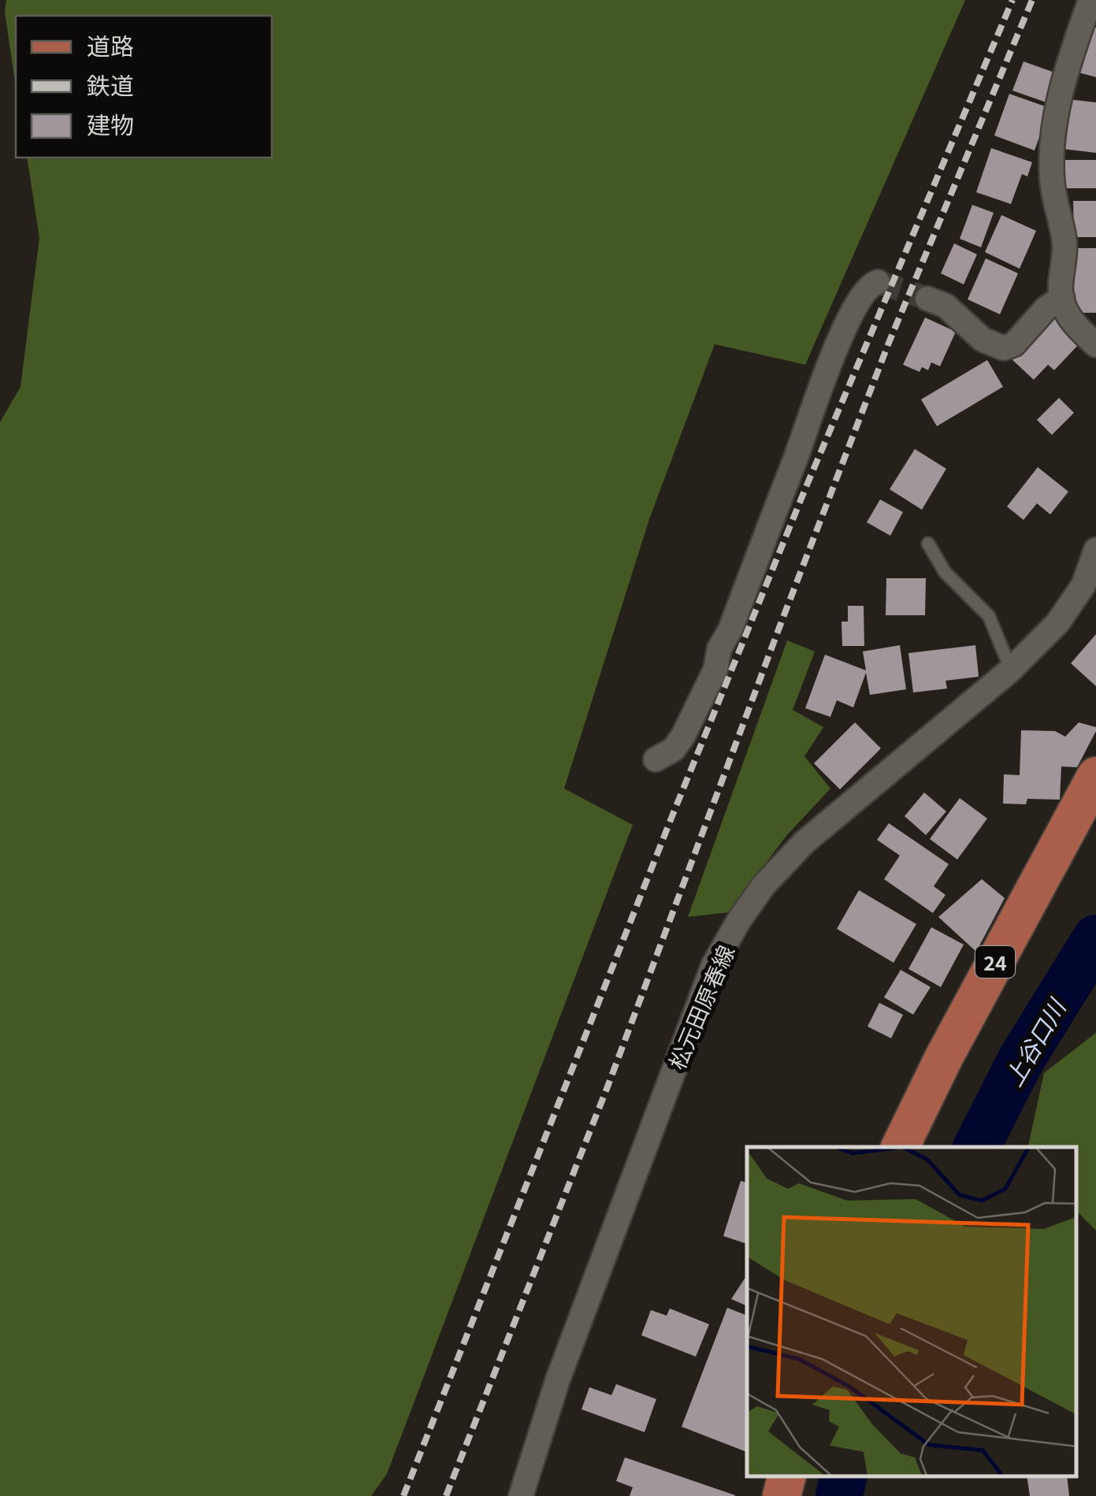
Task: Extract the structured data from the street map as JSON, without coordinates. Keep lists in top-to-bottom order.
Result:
{
  "streets": {
    "main road": ["24"],
    "street": ["松元田原春線"]
  },
  "water": ["上谷口川"],
  "legend": ["道路", "鉄道", "建物"]
}
